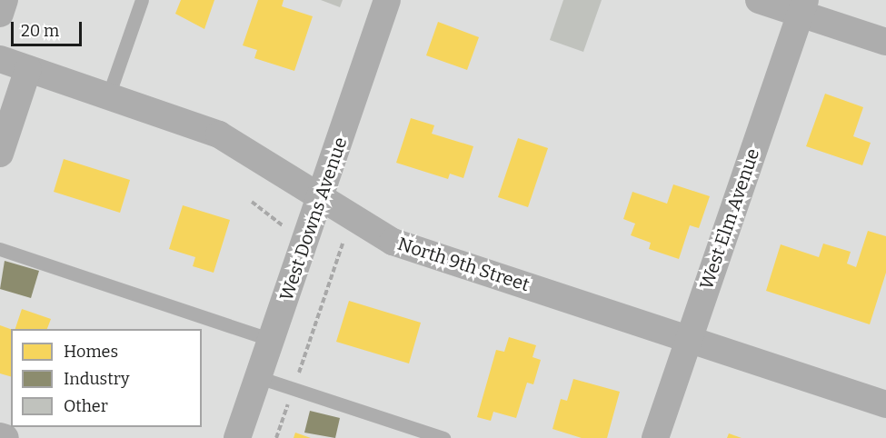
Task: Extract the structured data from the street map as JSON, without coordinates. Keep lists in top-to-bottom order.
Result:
{
  "streets": {
    "street": ["West Downs Avenue", "West Elm Avenue", "North 9th Street"]
  },
  "crossings": [
    ["West Downs Avenue", "North 9th Street"],
    ["West Elm Avenue", "North 9th Street"]
  ],
  "legend": ["Homes", "Industry", "Other"],
  "scale_bar": "20 m"
}
